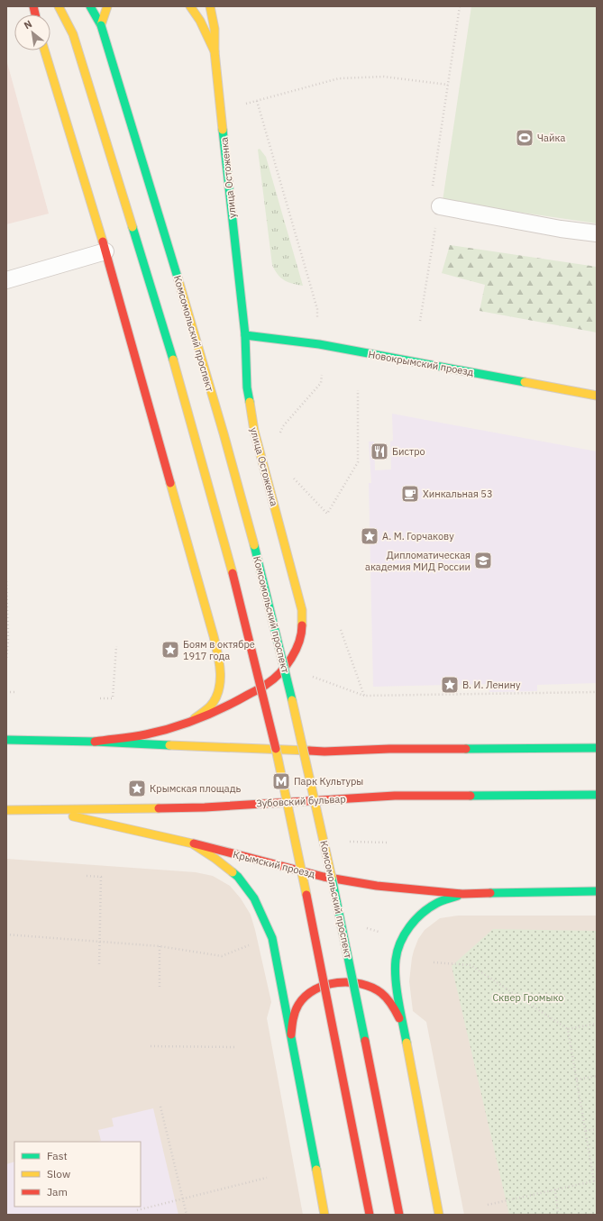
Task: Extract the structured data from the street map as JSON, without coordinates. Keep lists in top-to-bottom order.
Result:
{
  "streets": {
    "main road": [
      "улица Остоженка",
      "Комсомольский проспект",
      "Новокрымский проезд",
      "Зубовский бульвар",
      "Крымский проезд"
    ]
  },
  "crossings": [
    ["улица Остоженка", "Новокрымский проезд"],
    ["Зубовский бульвар", "Крымский проезд"]
  ],
  "parks": ["Сквер Громыко"],
  "places": {
    "sports": ["Чайка"],
    "restaurant": ["Бистро"],
    "cafe": ["Хинкальная 53"],
    "place": [
      "А. М. Горчакову",
      "Боям в октябре 1917 года",
      "В. И. Ленину",
      "Крымская площадь"
    ],
    "school or university": ["Дипломатическая академия МИД России"],
    "metro station": ["Парк Культуры"]
  },
  "legend": ["Fast", "Slow", "Jam"],
  "north": "top left"
}
